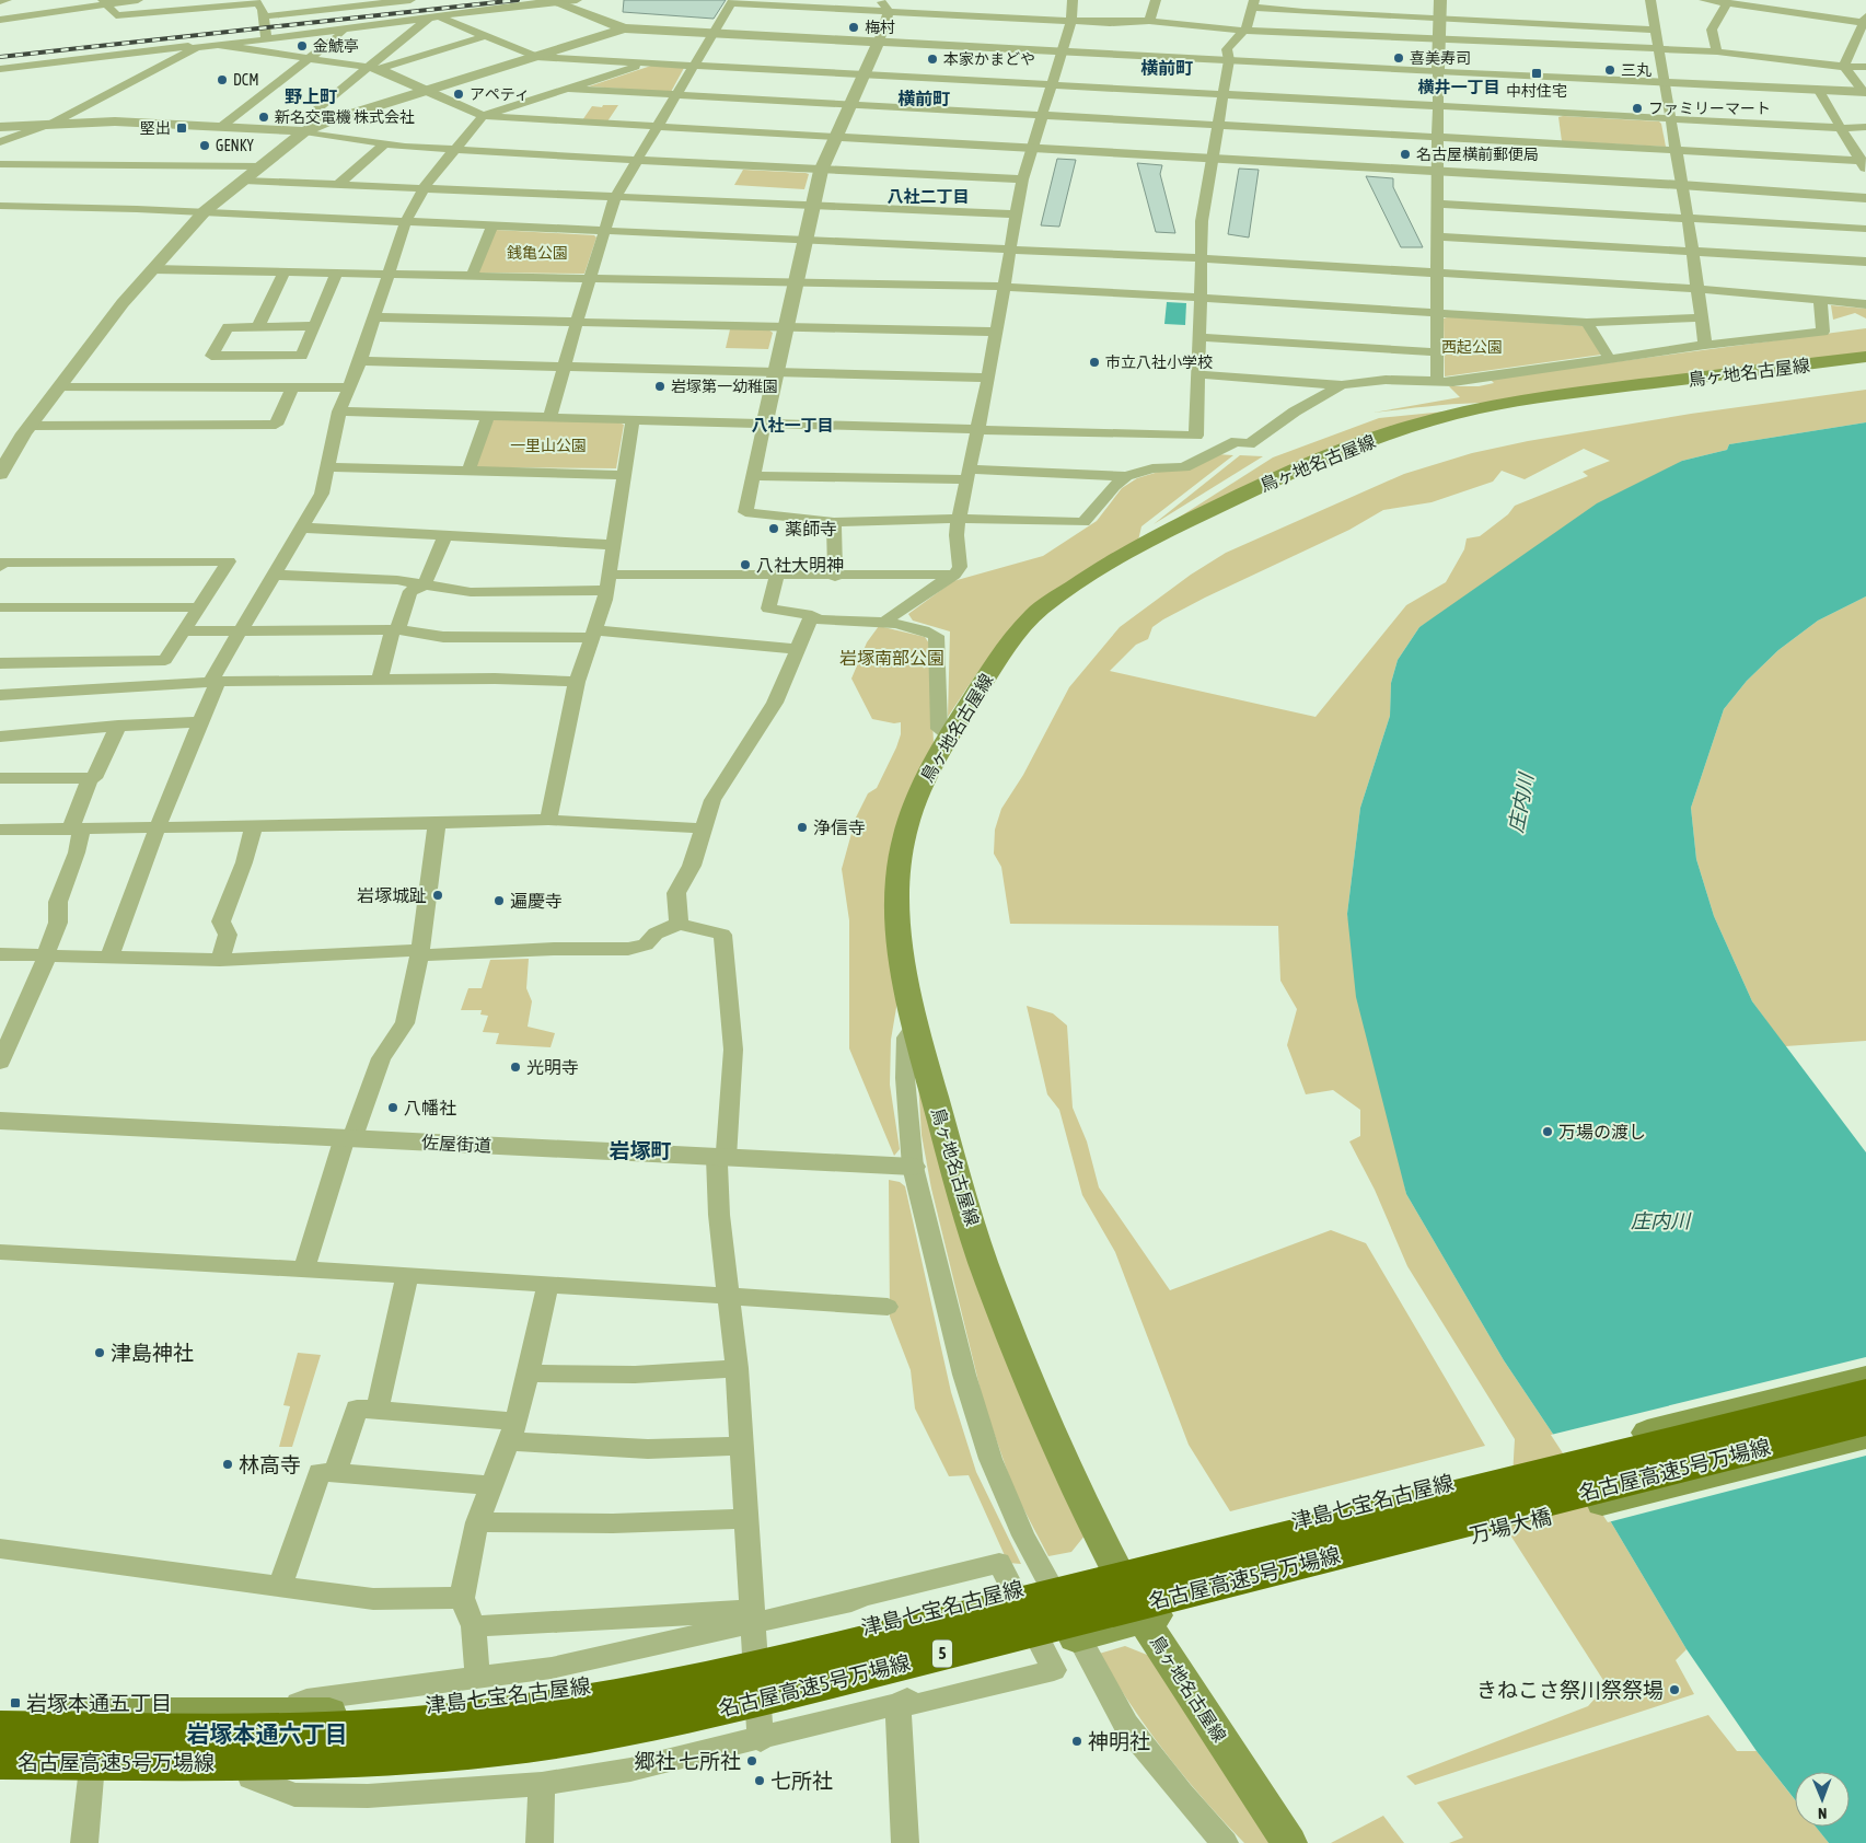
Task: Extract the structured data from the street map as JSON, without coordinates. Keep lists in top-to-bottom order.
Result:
{
  "streets": {
    "highway": ["名古屋高速5号万場線", "5"],
    "main road": ["鳥ヶ地名古屋線", "津島七宝名古屋線", "万場大橋"],
    "street": ["佐屋街道"]
  },
  "crossings": [
    ["鳥ヶ地名古屋線", "津島七宝名古屋線"],
    ["鳥ヶ地名古屋線", "万場大橋"]
  ],
  "districts": [
    "横前町",
    "横井一丁目",
    "野上町",
    "横前町",
    "八社二丁目",
    "八社一丁目",
    "岩塚町",
    "岩塚本通六丁目"
  ],
  "water": ["庄内川"],
  "parks": [
    "銭亀公園",
    "西起公園",
    "一里山公園",
    "岩塚南部公園"
  ],
  "places": {
    "other": [
      "梅村",
      "金鯱亭",
      "喜美寿司",
      "本家かまどや",
      "三丸",
      "DCM",
      "アペティ",
      "ファミリーマート",
      "新名交電機 株式会社",
      "GENKY",
      "名古屋横前郵便局",
      "市立八社小学校",
      "岩塚第一幼稚園",
      "薬師寺",
      "八社大明神",
      "浄信寺",
      "岩塚城趾",
      "遍慶寺",
      "光明寺",
      "八幡社",
      "万場の渡し",
      "津島神社",
      "林高寺",
      "きねこさ祭川祭祭場",
      "神明社",
      "郷社 七所社",
      "七所社"
    ],
    "transit": ["中村住宅", "堅出", "岩塚本通五丁目"]
  },
  "north": "bottom"
}
